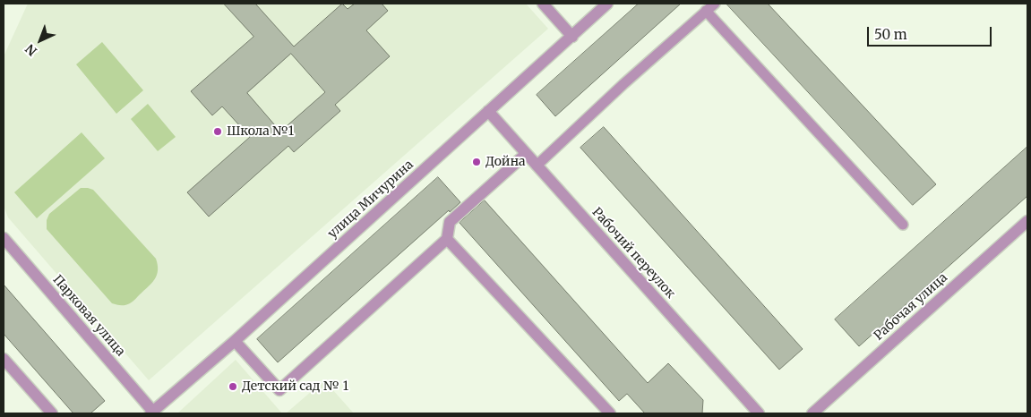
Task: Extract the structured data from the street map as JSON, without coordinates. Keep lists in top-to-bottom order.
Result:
{
  "streets": {
    "street": [
      "улица Мичурина",
      "Рабочий переулок",
      "Рабочая улица",
      "Парковая улица"
    ]
  },
  "crossings": [
    ["улица Мичурина", "Рабочий переулок"],
    ["улица Мичурина", "Парковая улица"]
  ],
  "places": ["Школа №1", "Дойна", "Детский сад № 1"],
  "scale_bar": "50 m",
  "north": "bottom left"
}
